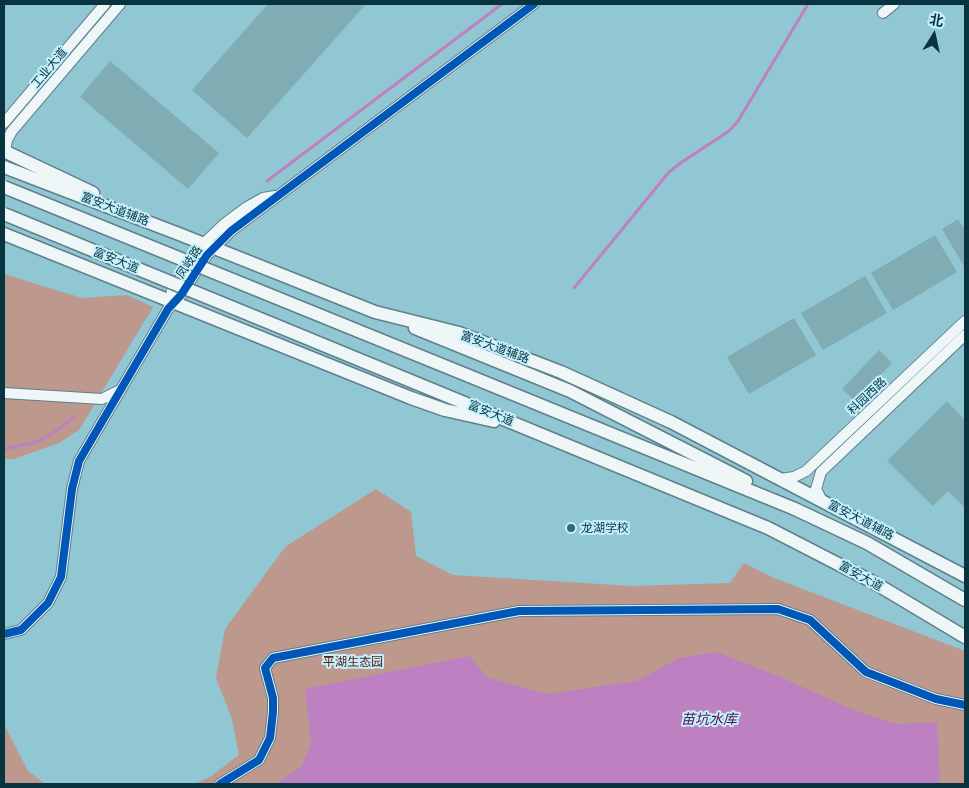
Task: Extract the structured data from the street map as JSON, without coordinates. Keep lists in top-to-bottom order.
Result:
{
  "streets": {
    "main road": ["富安大道辅路", "富安大道"],
    "street": ["工业大道", "凤岐路", "科园西路"]
  },
  "crossings": [
    ["富安大道辅路", "凤岐路"],
    ["富安大道辅路", "科园西路"]
  ],
  "water": ["苗坑水库"],
  "parks": ["平湖生态园"],
  "places": ["龙湖学校"],
  "north": "top"
}
